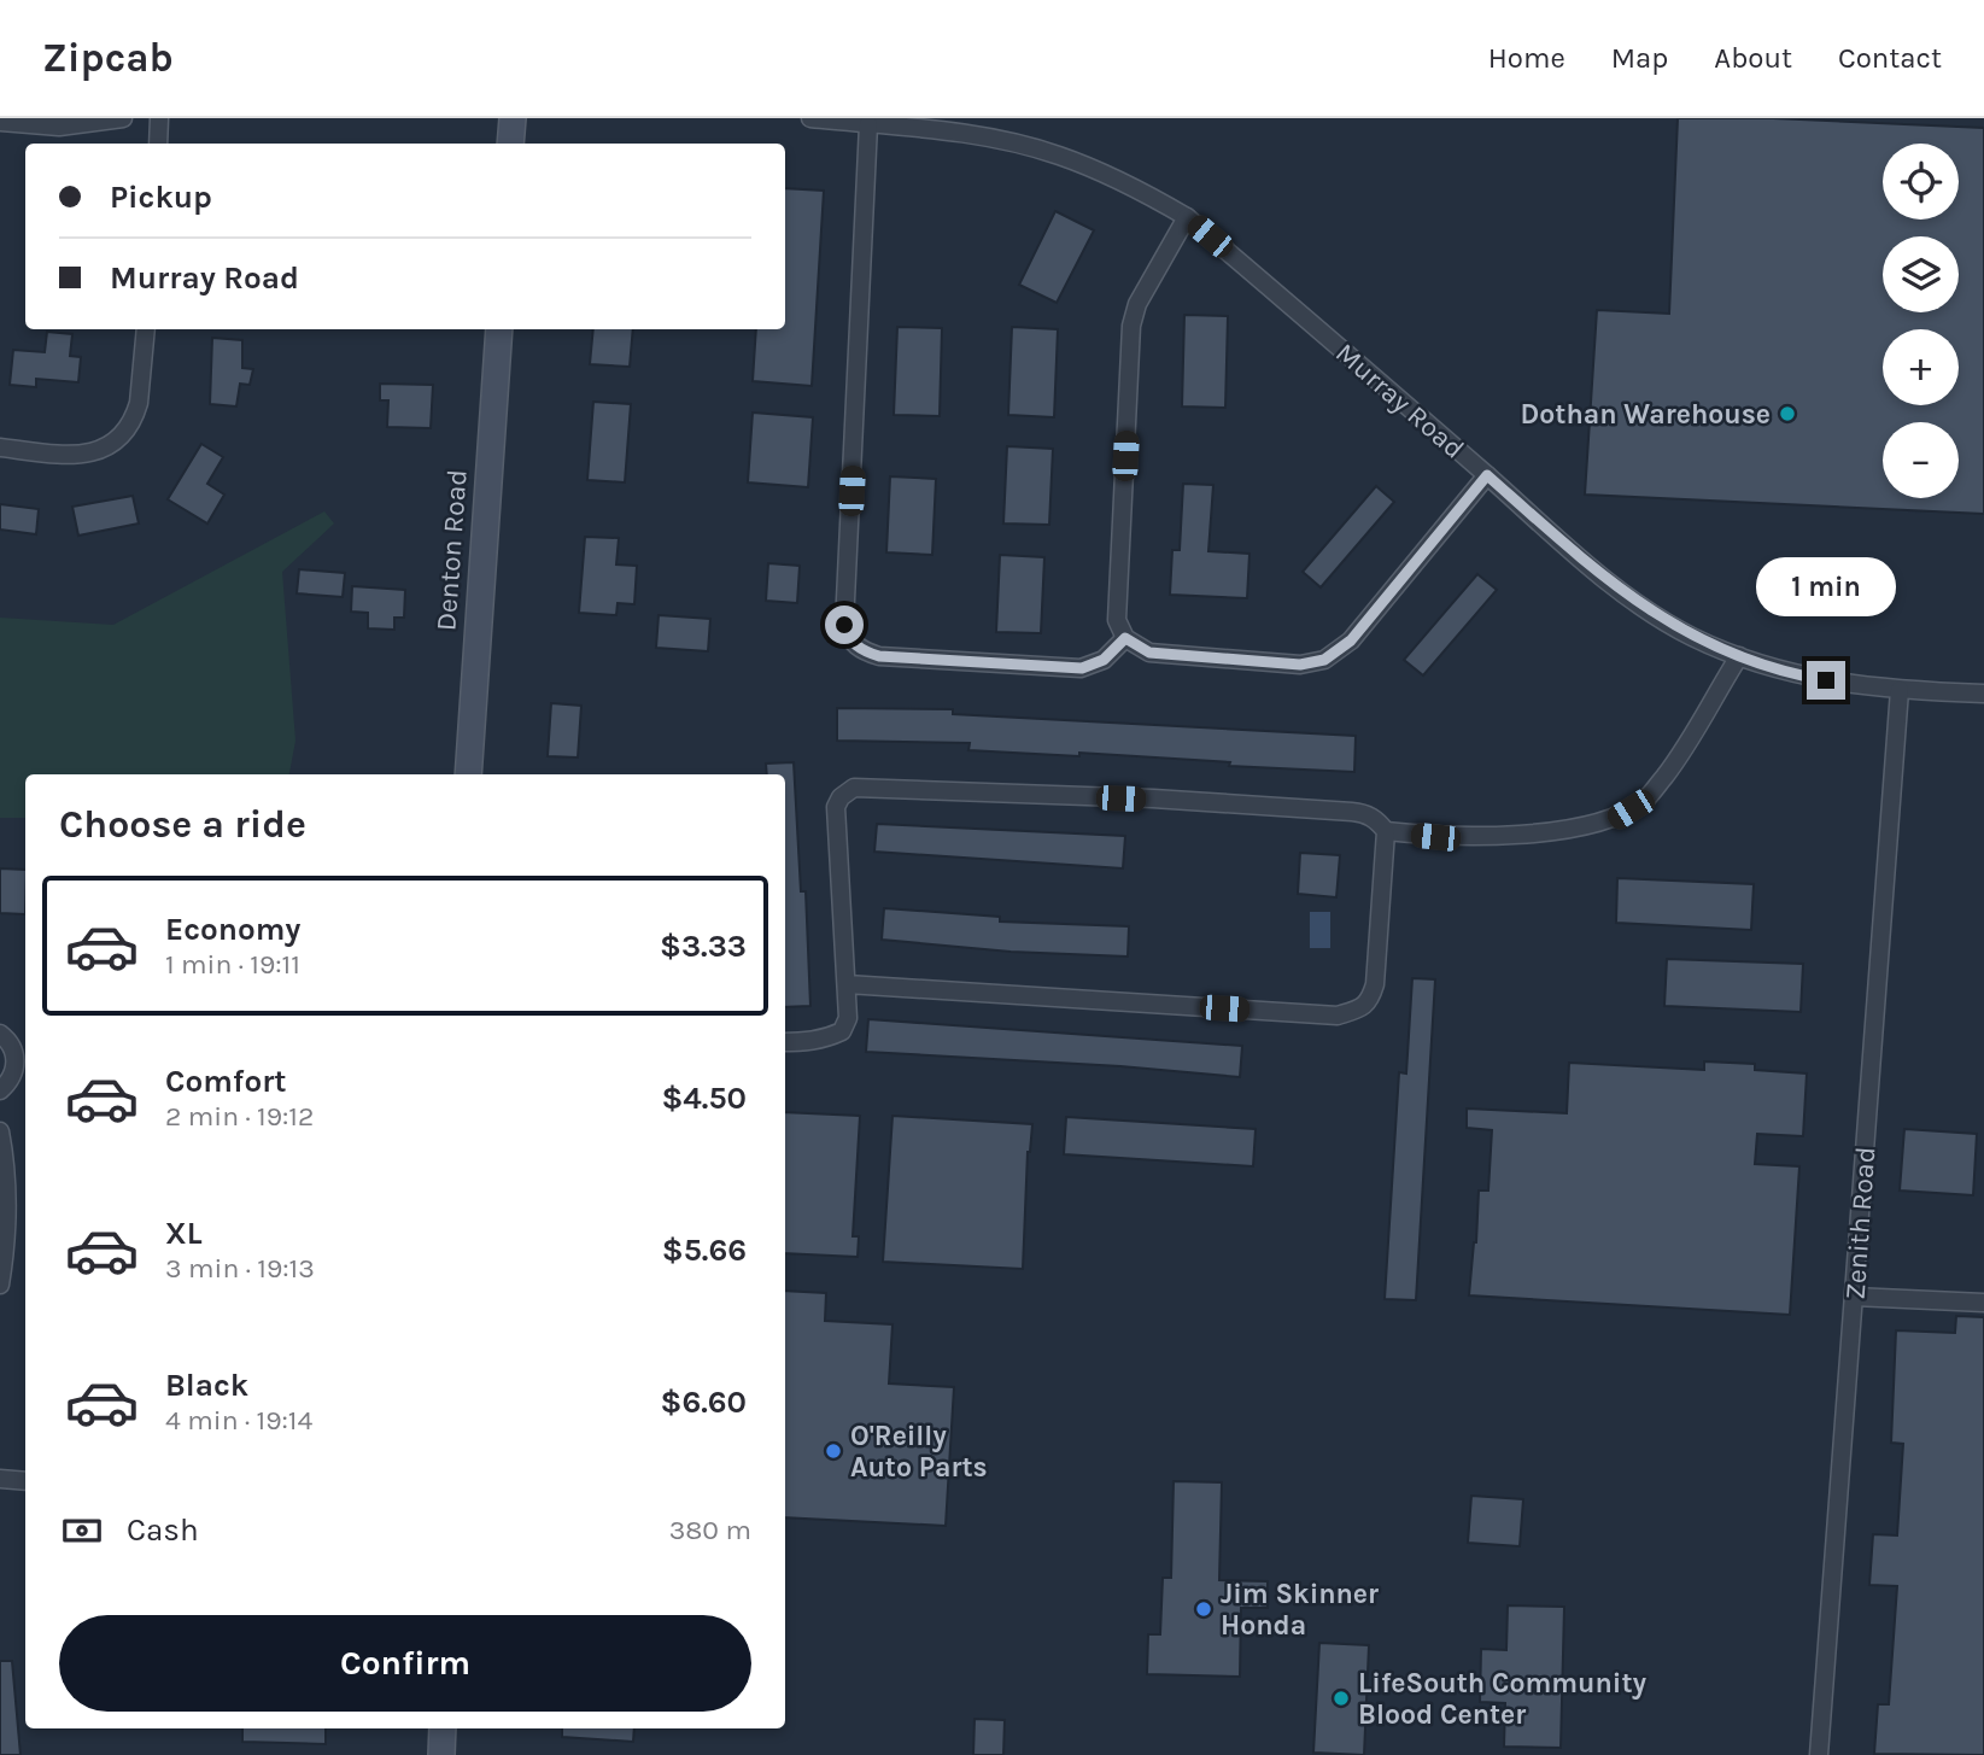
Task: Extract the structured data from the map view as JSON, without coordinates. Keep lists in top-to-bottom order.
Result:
{
  "streets": {
    "street": ["Murray Road", "Denton Road", "Zenith Road"]
  },
  "crossings": [
    ["Murray Road", "Zenith Road"]
  ],
  "places": [
    "Dothan Warehouse",
    "O'Reilly Auto Parts",
    "Jim Skinner Honda",
    "LifeSouth Community Blood Center"
  ],
  "page": {
    "header": "Zipcab",
    "nav": [
      "Home",
      "Map",
      "About",
      "Contact"
    ],
    "map_buttons": ["+", "−"],
    "banner": ["Pickup", "Murray Road"],
    "bubble": "1 min",
    "heading": "Choose a ride",
    "list": [
      {
        "name": "Economy",
        "note": "1 min · 19:11",
        "value": "$3.33"
      },
      {
        "name": "Comfort",
        "note": "2 min · 19:12",
        "value": "$4.50"
      },
      {
        "name": "XL",
        "note": "3 min · 19:13",
        "value": "$5.66"
      },
      {
        "name": "Black",
        "note": "4 min · 19:14",
        "value": "$6.60"
      }
    ],
    "pay": ["Cash", "380 m"],
    "buttons": "Confirm"
  }
}
